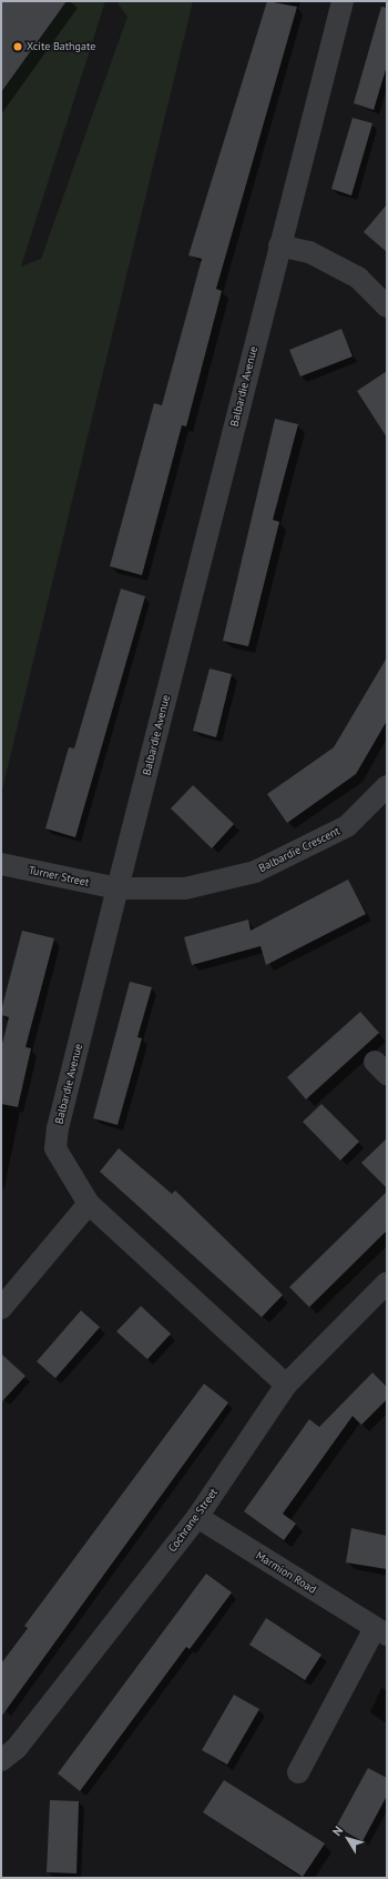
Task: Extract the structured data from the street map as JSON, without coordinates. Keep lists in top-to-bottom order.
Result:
{
  "streets": {
    "street": [
      "Balbardie Avenue",
      "Balbardie Crescent",
      "Turner Street",
      "Cochrane Street",
      "Marmion Road"
    ]
  },
  "crossings": [
    ["Balbardie Avenue", "Balbardie Crescent"],
    ["Balbardie Avenue", "Turner Street"],
    ["Balbardie Avenue", "Cochrane Street"],
    ["Balbardie Crescent", "Turner Street"],
    ["Cochrane Street", "Marmion Road"]
  ],
  "places": ["Xcite Bathgate"],
  "north": "top left"
}
